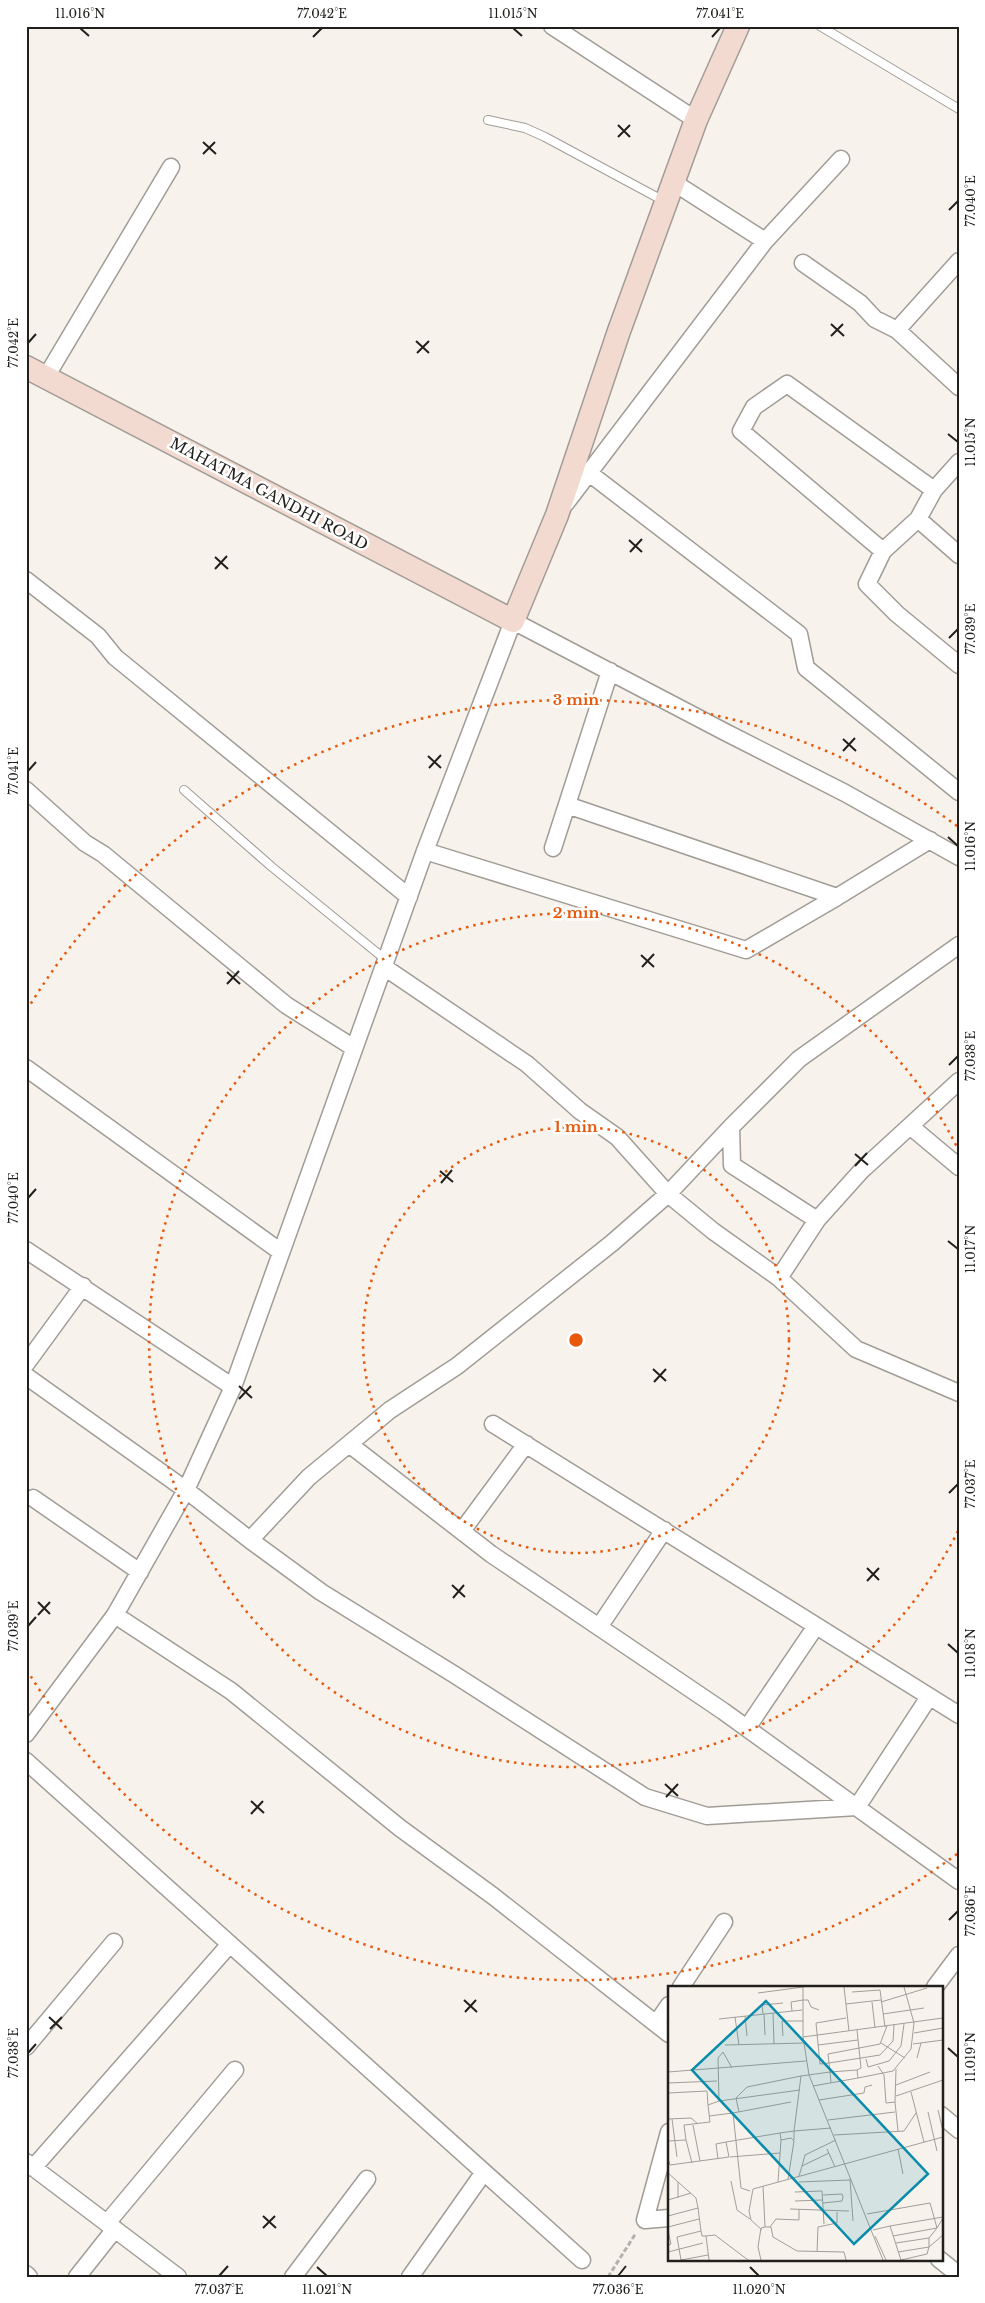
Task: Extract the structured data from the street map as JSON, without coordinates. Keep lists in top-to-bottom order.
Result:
{
  "streets": {
    "street": ["MAHATMA GANDHI ROAD"]
  },
  "coordinates": [
    "11.016°N",
    "77.042°E",
    "11.015°N",
    "77.041°E",
    "77.040°E",
    "77.039°E",
    "77.038°E",
    "11.017°N",
    "77.037°E",
    "11.018°N",
    "77.036°E",
    "11.019°N",
    "11.021°N",
    "11.020°N"
  ],
  "rings": ["3 min", "2 min", "1 min"]
}
